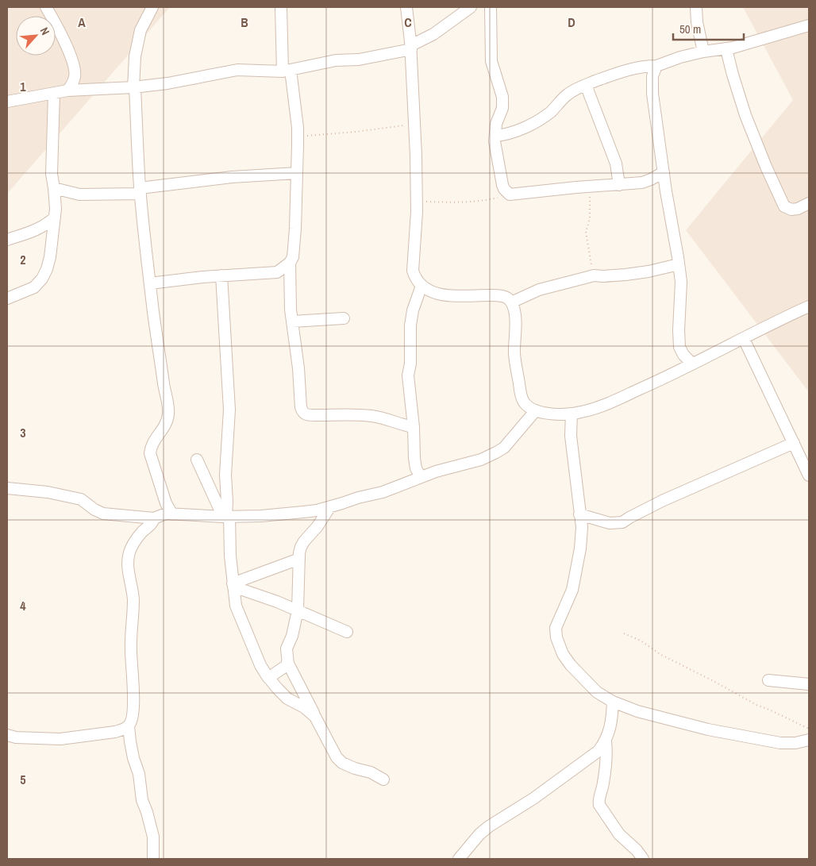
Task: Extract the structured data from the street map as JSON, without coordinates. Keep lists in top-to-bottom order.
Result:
{
  "scale_bar": "50 m",
  "north": "top right",
  "grid": {
    "columns": [
      "A",
      "B",
      "C",
      "D"
    ],
    "rows": [
      "1",
      "2",
      "3",
      "4",
      "5"
    ]
  }
}
